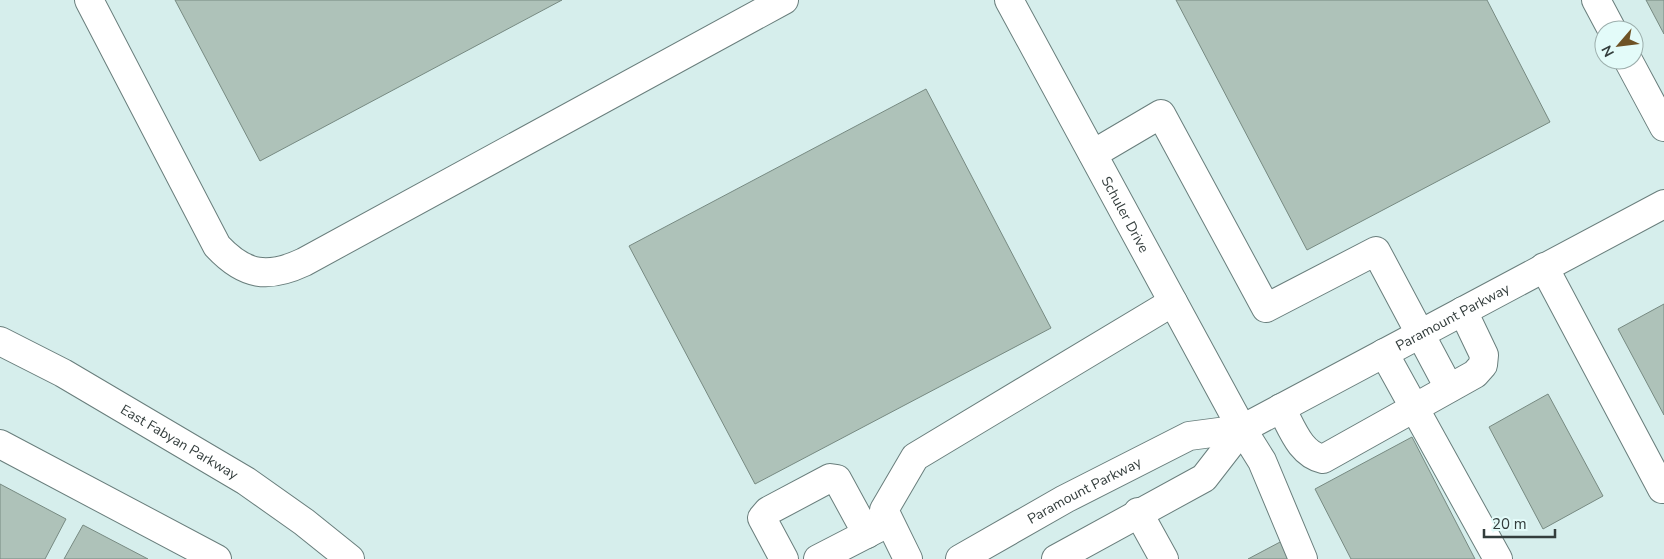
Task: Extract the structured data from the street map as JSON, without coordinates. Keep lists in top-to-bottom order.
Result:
{
  "streets": {
    "street": ["Schuler Drive", "Paramount Parkway", "East Fabyan Parkway"]
  },
  "crossings": [
    ["Schuler Drive", "Paramount Parkway"]
  ],
  "scale_bar": "20 m",
  "north": "bottom left"
}
